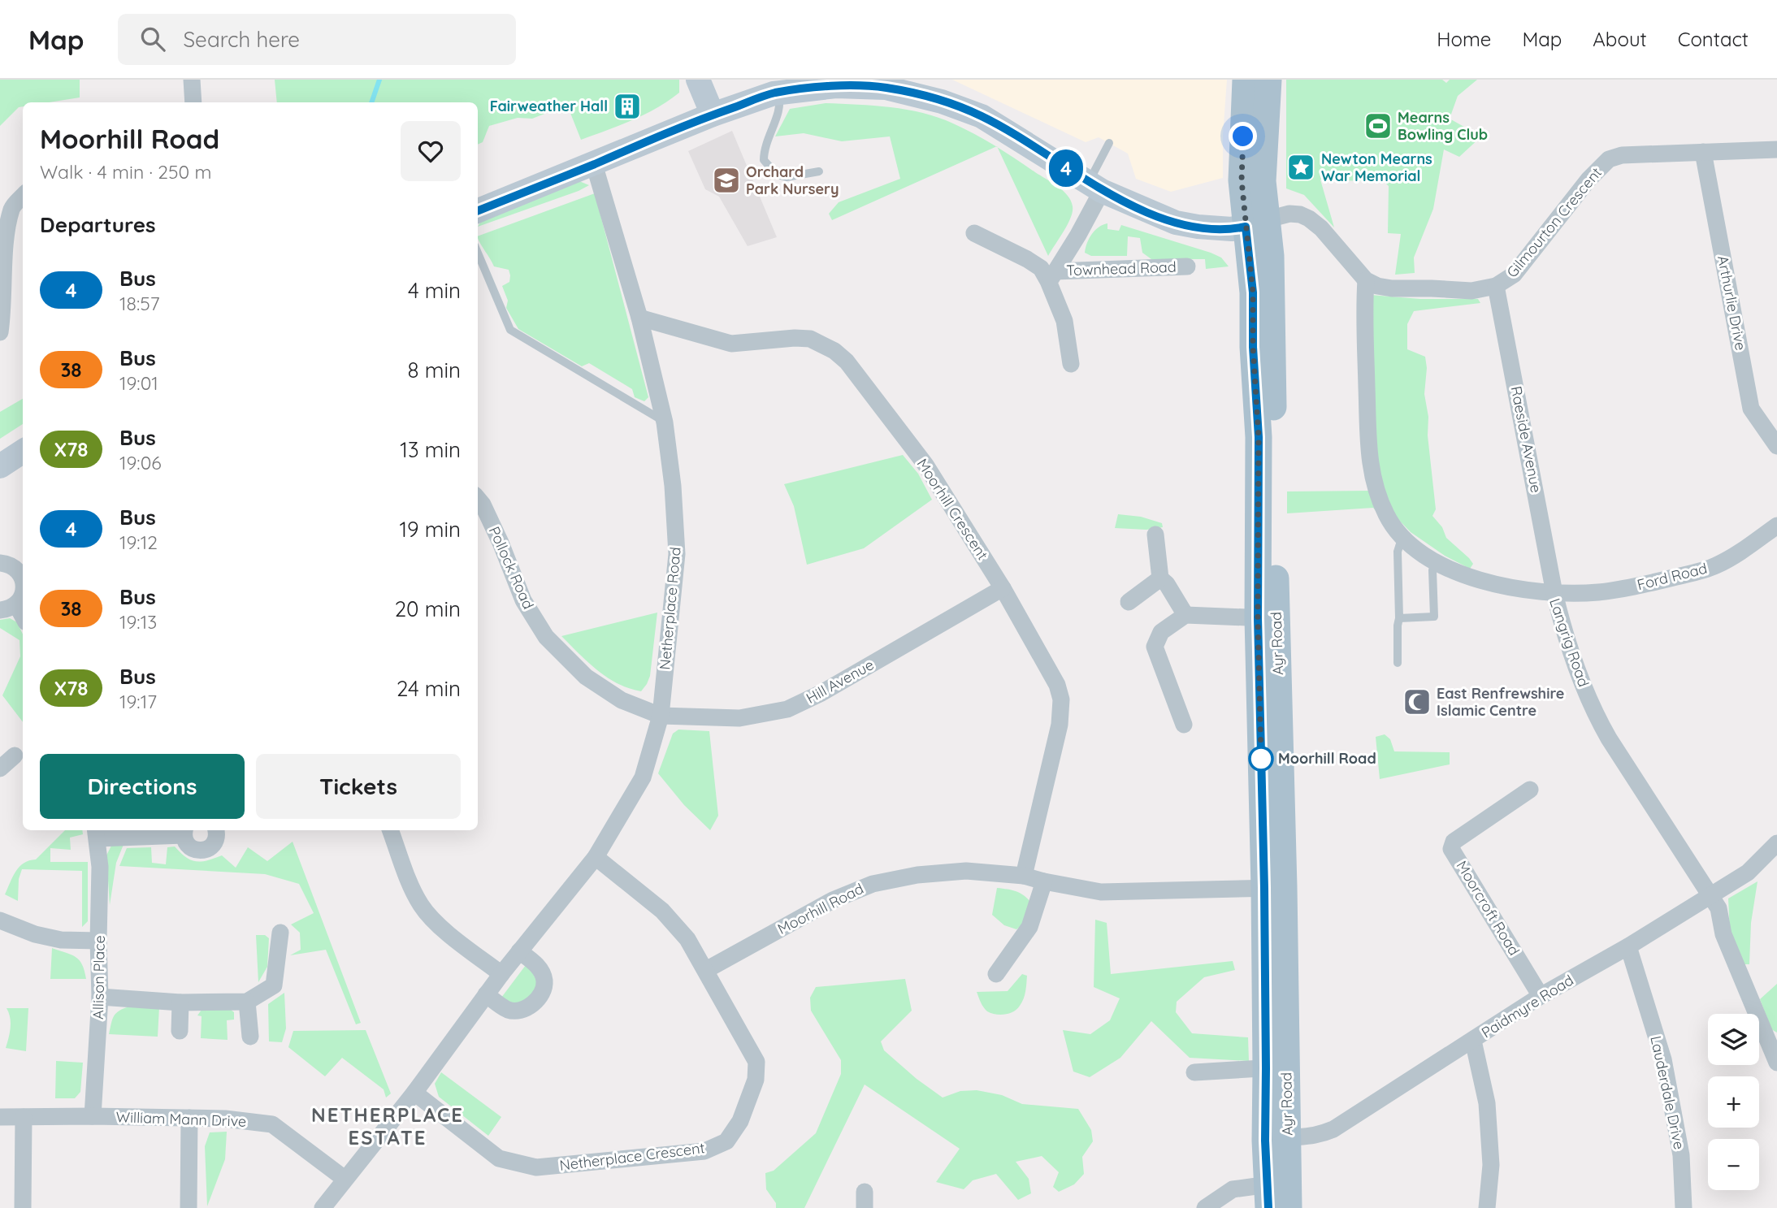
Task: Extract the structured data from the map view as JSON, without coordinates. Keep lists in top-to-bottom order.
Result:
{
  "streets": {
    "main road": ["Ayr Road"],
    "street": [
      "Gilmourton Crescent",
      "Townhead Road",
      "Arthurlie Drive",
      "Raeside Avenue",
      "Moorhill Crescent",
      "Pollock Road",
      "Ford Road",
      "Netherplace Road",
      "Langrig Road",
      "Hill Avenue",
      "Moorcroft Road",
      "Moorhill Road",
      "Allison Place",
      "Paidmyre Road",
      "Lauderdale Drive",
      "William Mann Drive",
      "Netherplace Crescent"
    ]
  },
  "crossings": [
    ["Gilmourton Crescent", "Arthurlie Drive"],
    ["Gilmourton Crescent", "Raeside Avenue"],
    ["Gilmourton Crescent", "Langrig Road"],
    ["Raeside Avenue", "Ford Road"],
    ["Raeside Avenue", "Langrig Road"],
    ["Moorhill Crescent", "Netherplace Road"],
    ["Moorhill Crescent", "Hill Avenue"],
    ["Moorhill Crescent", "Moorhill Road"],
    ["Pollock Road", "Netherplace Road"],
    ["Pollock Road", "Hill Avenue"],
    ["Ford Road", "Langrig Road"],
    ["Netherplace Road", "Hill Avenue"],
    ["Netherplace Road", "William Mann Drive"],
    ["Netherplace Road", "Netherplace Crescent"],
    ["Langrig Road", "Paidmyre Road"],
    ["Ayr Road", "Moorhill Road"],
    ["Ayr Road", "Paidmyre Road"],
    ["Moorcroft Road", "Paidmyre Road"],
    ["Moorhill Road", "Netherplace Crescent"],
    ["Allison Place", "William Mann Drive"],
    ["Paidmyre Road", "Lauderdale Drive"]
  ],
  "districts": ["NETHERPLACE ESTATE"],
  "places": {
    "building": ["Fairweather Hall"],
    "sports": ["Mearns Bowling Club"],
    "place": ["Newton Mearns War Memorial"],
    "school or university": ["Orchard Park Nursery"],
    "mosque": ["East Renfrewshire Islamic Centre"],
    "other": ["Moorhill Road"]
  },
  "lines": ["bus line 4"],
  "page": {
    "header": "Map",
    "search": "Search here",
    "nav": [
      "Home",
      "Map",
      "About",
      "Contact"
    ],
    "on_map": "4",
    "heading": [
      ["Moorhill Road", "Walk · 4 min · 250 m"],
      "Departures"
    ],
    "list": [
      {
        "mark": "4",
        "name": "Bus",
        "note": "18:57",
        "value": "4 min"
      },
      {
        "mark": "38",
        "name": "Bus",
        "note": "19:01",
        "value": "8 min"
      },
      {
        "mark": "X78",
        "name": "Bus",
        "note": "19:06",
        "value": "13 min"
      },
      {
        "mark": "4",
        "name": "Bus",
        "note": "19:12",
        "value": "19 min"
      },
      {
        "mark": "38",
        "name": "Bus",
        "note": "19:13",
        "value": "20 min"
      },
      {
        "mark": "X78",
        "name": "Bus",
        "note": "19:17",
        "value": "24 min"
      }
    ],
    "buttons": ["Directions", "Tickets"],
    "map_buttons": ["+", "−"]
  }
}
